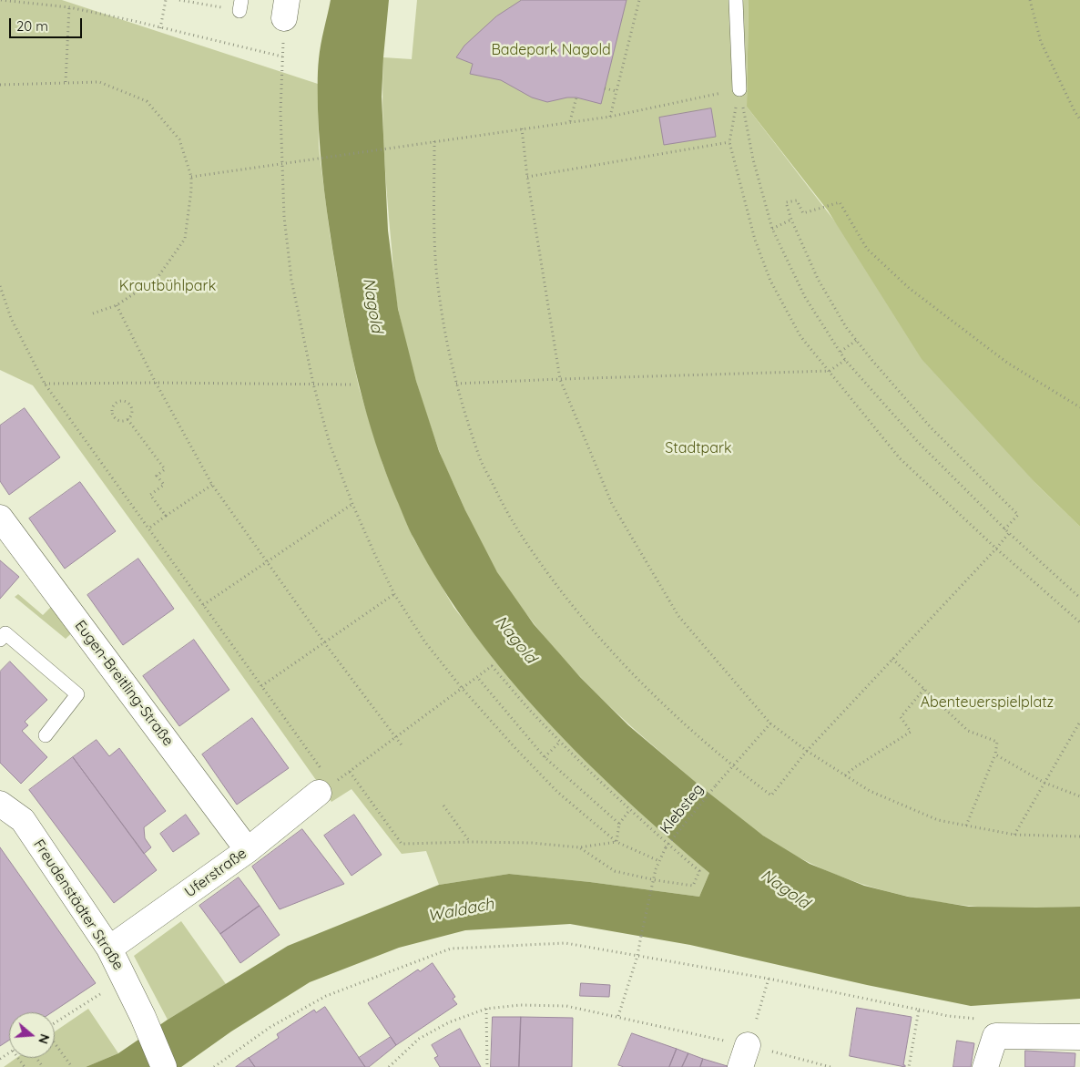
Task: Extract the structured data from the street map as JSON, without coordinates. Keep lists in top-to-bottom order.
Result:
{
  "streets": {
    "street": ["Eugen-Breitling-Straße", "Uferstraße", "Freudenstädter Straße"],
    "path": ["Klebsteg"]
  },
  "crossings": [
    ["Eugen-Breitling-Straße", "Uferstraße"],
    ["Uferstraße", "Freudenstädter Straße"]
  ],
  "water": ["Nagold", "Waldach"],
  "parks": [
    "Badepark Nagold",
    "Krautbühlpark",
    "Stadtpark",
    "Abenteuerspielplatz"
  ],
  "scale_bar": "20 m",
  "north": "right"
}
